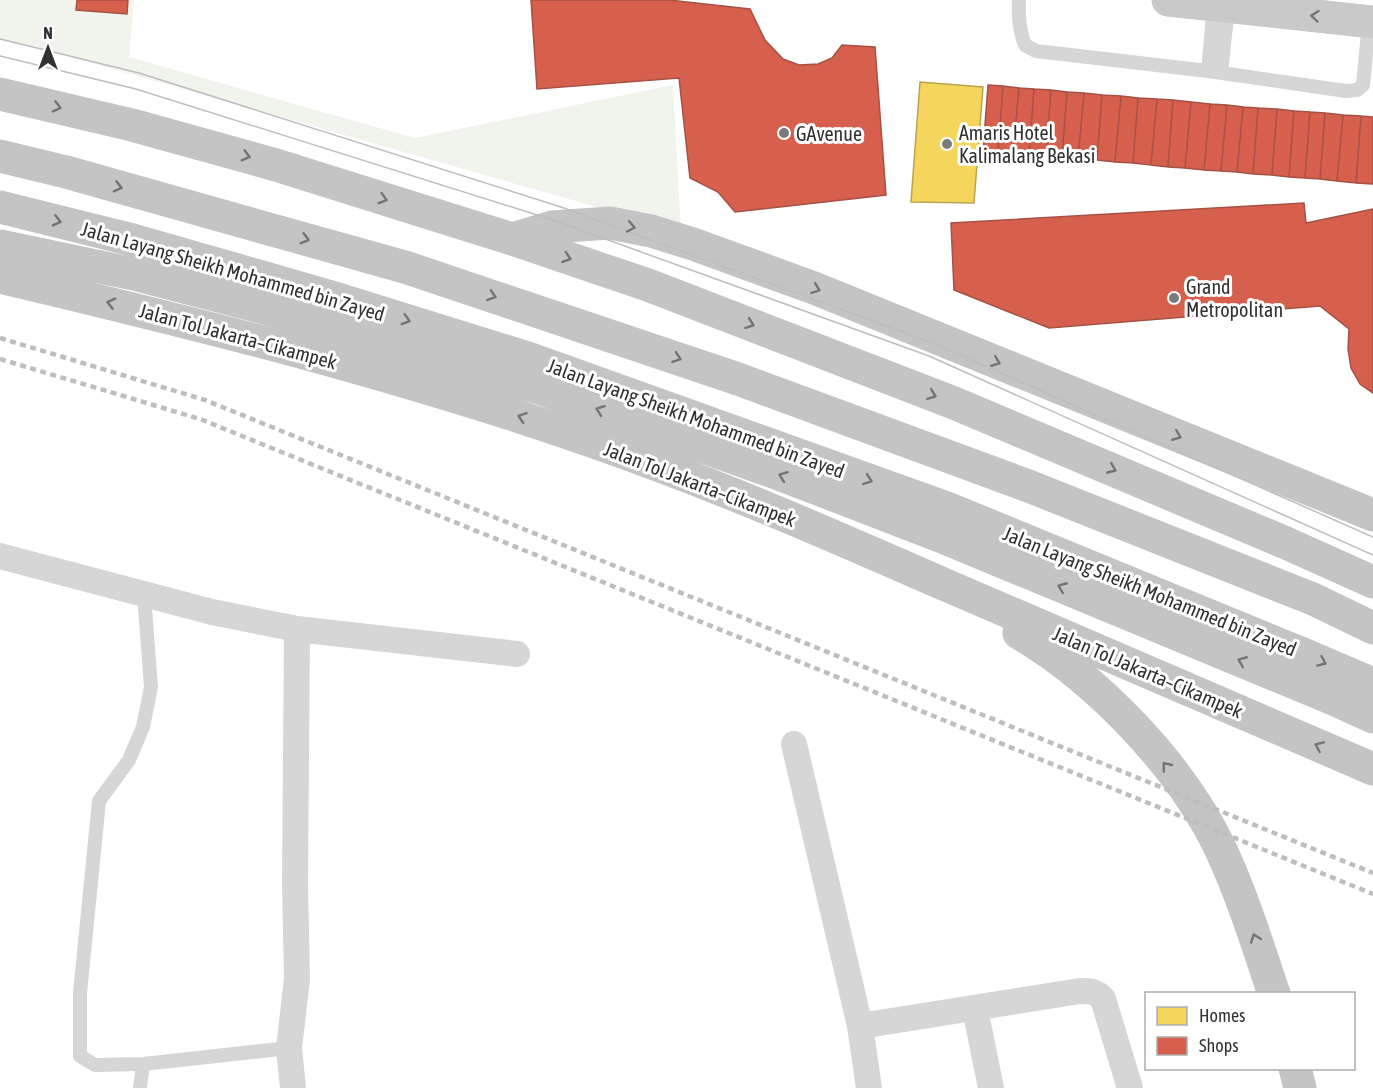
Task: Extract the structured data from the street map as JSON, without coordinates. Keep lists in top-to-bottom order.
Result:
{
  "streets": {
    "highway": ["Jalan Layang Sheikh Mohammed bin Zayed", "Jalan Tol Jakarta–Cikampek"]
  },
  "places": ["GAvenue", "Amaris Hotel Kalimalang Bekasi", "Grand Metropolitan"],
  "legend": ["Homes", "Shops"],
  "north": "top"
}
